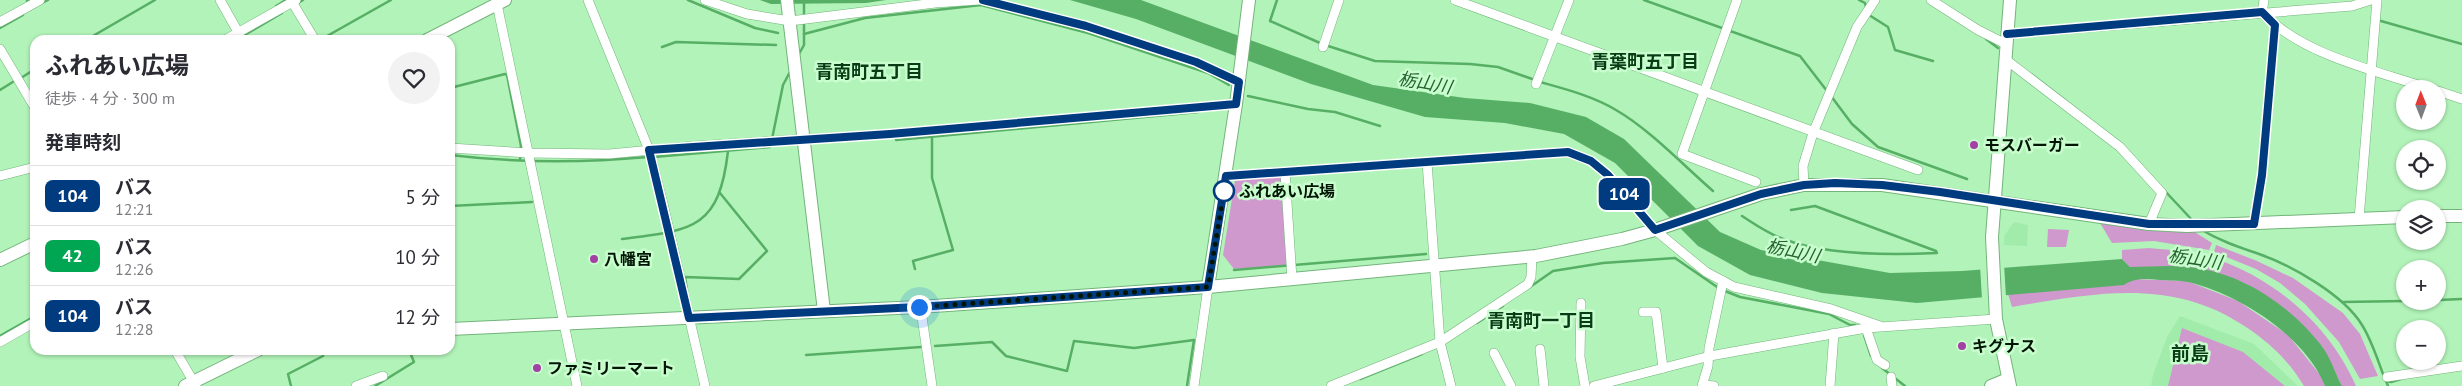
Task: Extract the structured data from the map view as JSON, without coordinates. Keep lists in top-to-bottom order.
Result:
{
  "districts": [
    "青葉町五丁目",
    "青南町五丁目",
    "青南町一丁目",
    "前島"
  ],
  "water": ["栃山川"],
  "places": [
    "モスバーガー",
    "ふれあい広場",
    "八幡宮",
    "キグナス",
    "ファミリーマート"
  ],
  "lines": ["bus line 104"],
  "north": "top",
  "page": {
    "on_map": "104",
    "heading": [
      ["ふれあい広場", "徒歩 · 4 分 · 300 m"],
      "発車時刻"
    ],
    "map_buttons": ["+", "−"],
    "list": [
      {
        "mark": "104",
        "name": "バス",
        "note": "12:21",
        "value": "5 分"
      },
      {
        "mark": "42",
        "name": "バス",
        "note": "12:26",
        "value": "10 分"
      },
      {
        "mark": "104",
        "name": "バス",
        "note": "12:28",
        "value": "12 分"
      }
    ]
  }
}
